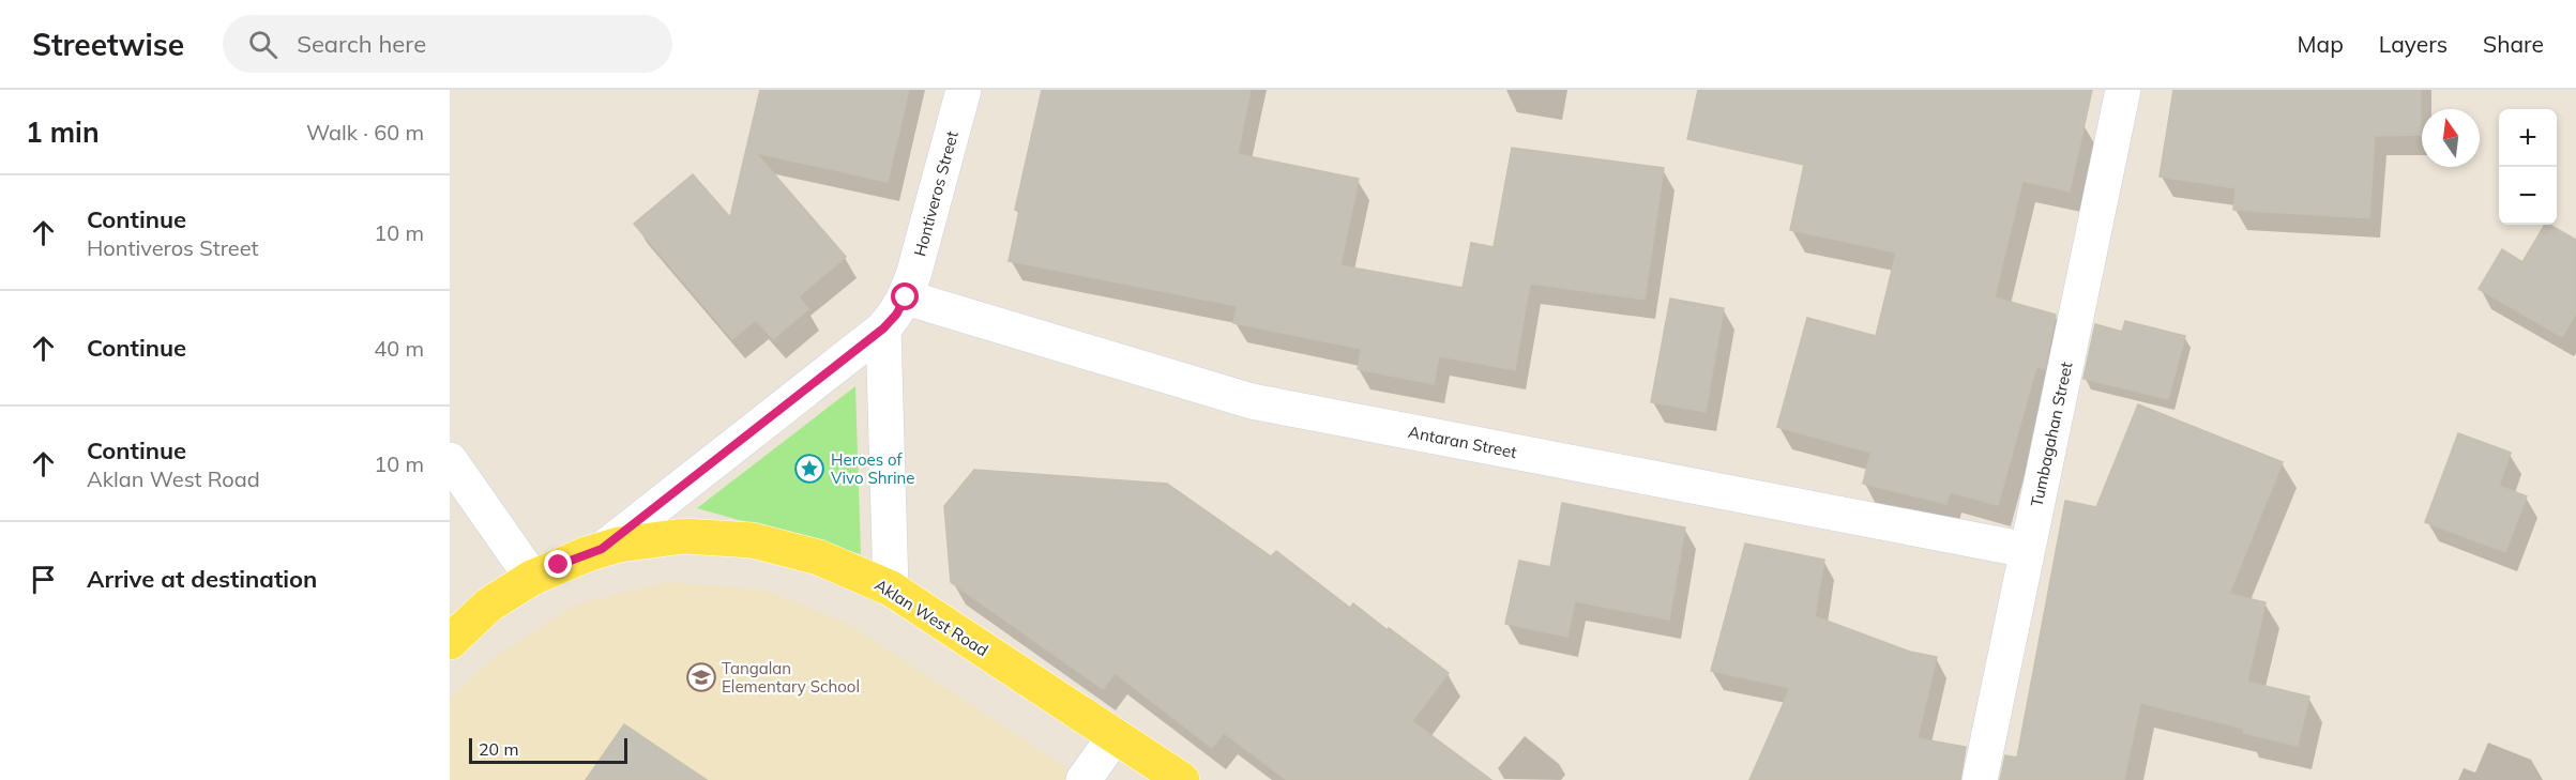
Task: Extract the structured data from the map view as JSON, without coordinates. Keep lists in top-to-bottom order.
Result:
{
  "streets": {
    "main road": ["Aklan West Road"],
    "street": ["Hontiveros Street", "Tumbagahan Street", "Antaran Street"]
  },
  "crossings": [
    ["Hontiveros Street", "Antaran Street"],
    ["Hontiveros Street", "Aklan West Road"],
    ["Tumbagahan Street", "Antaran Street"]
  ],
  "places": {
    "place": ["Heroes of Vivo Shrine"],
    "school or university": ["Tangalan Elementary School"]
  },
  "scale_bar": "20 m",
  "north": "top",
  "page": {
    "header": "Streetwise",
    "search": "Search here",
    "nav": ["Map", "Layers", "Share"],
    "heading": ["1 min", "Walk · 60 m"],
    "map_buttons": ["+", "−"],
    "list": [
      ["Continue", "Hontiveros Street", "10 m"],
      ["Continue", "40 m"],
      ["Continue", "Aklan West Road", "10 m"],
      "Arrive at destination"
    ],
    "scale": "20 m"
  }
}
